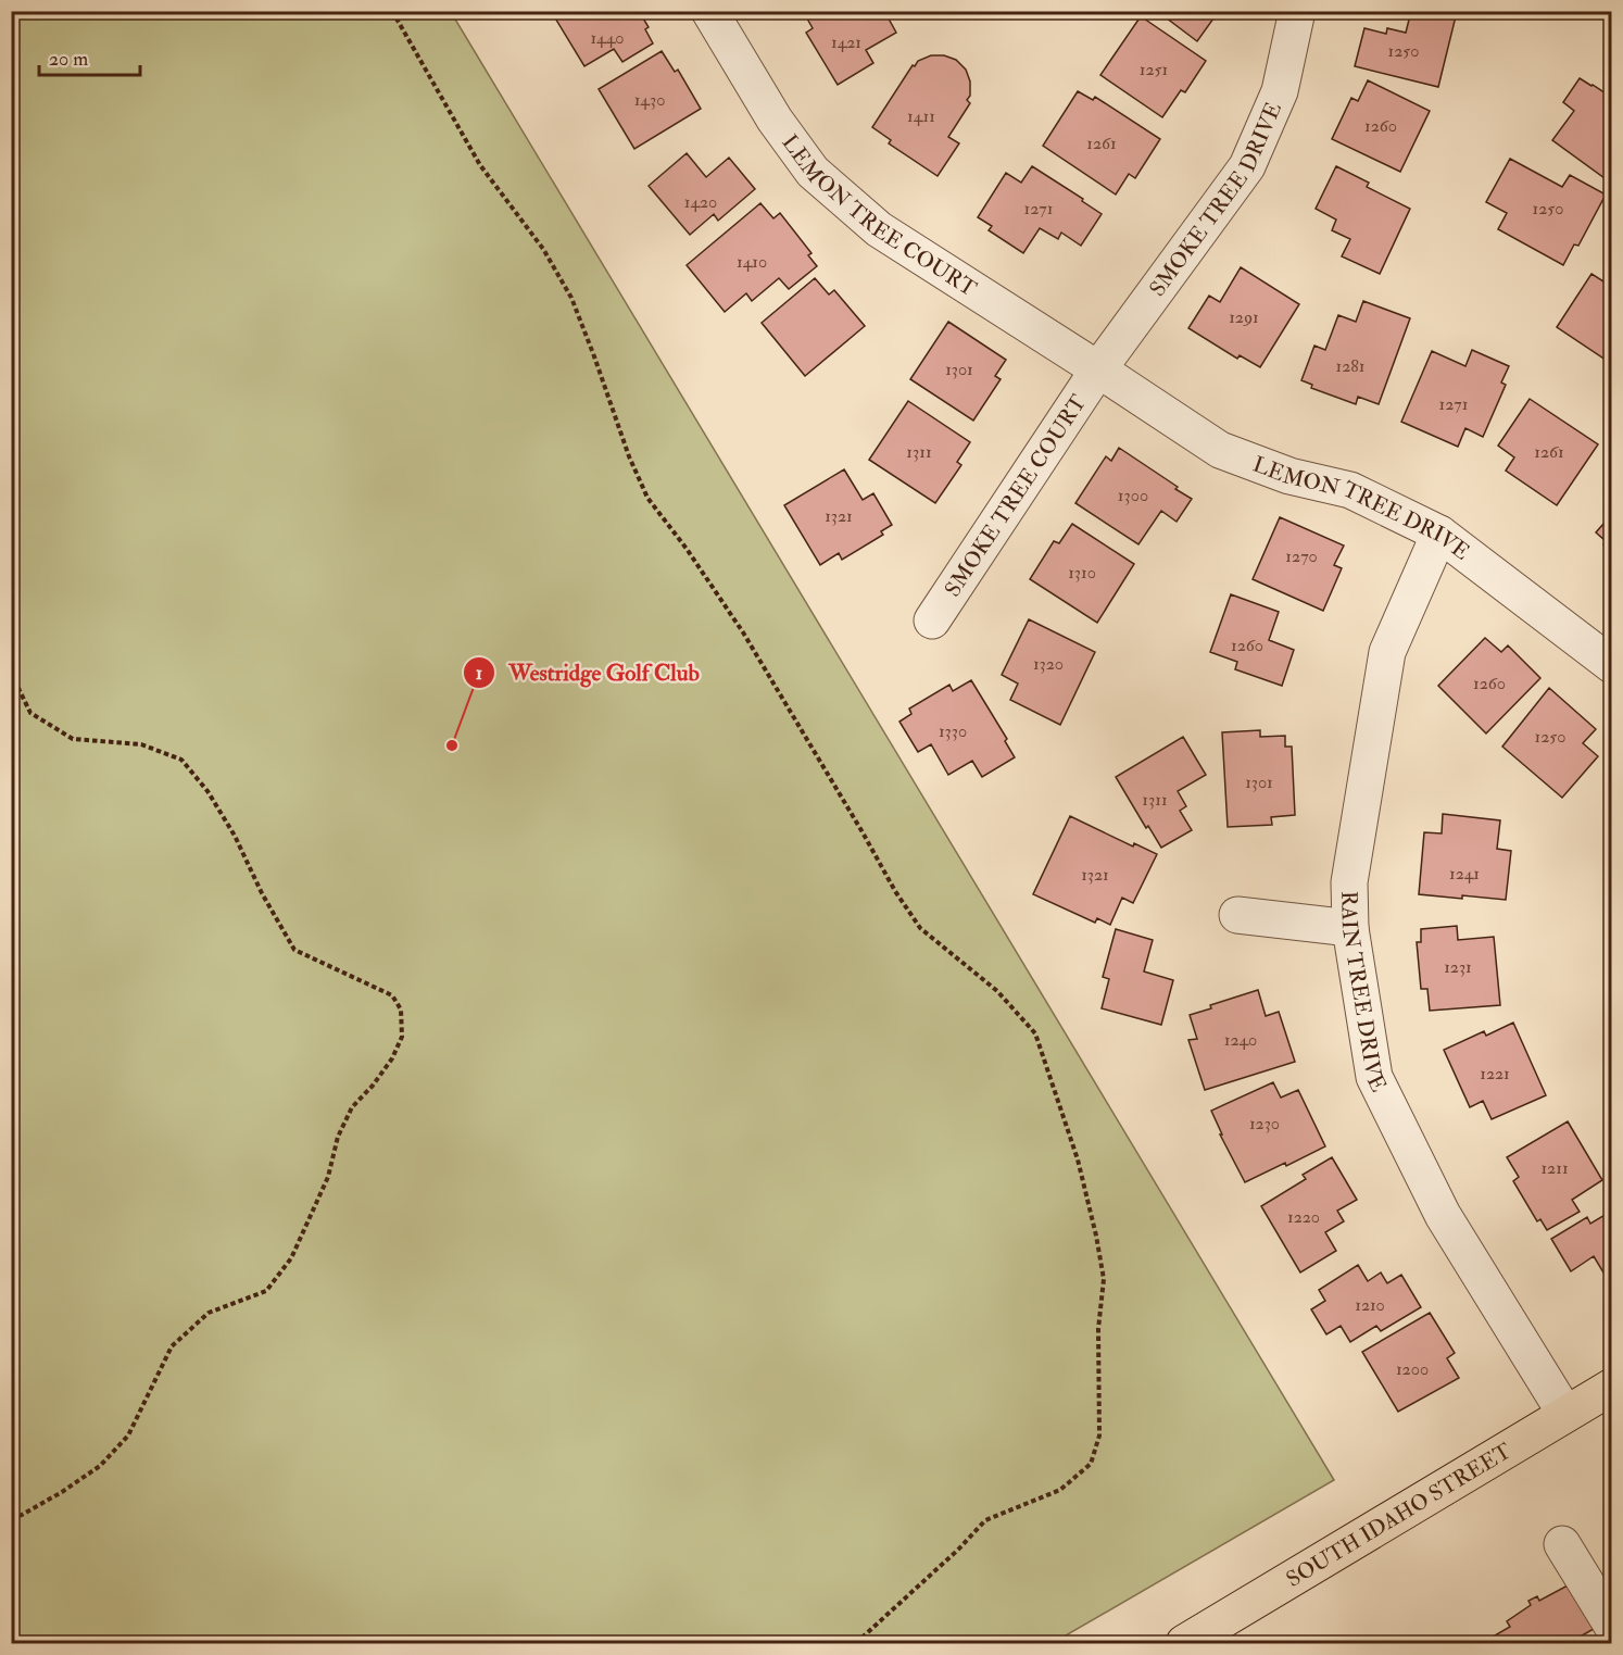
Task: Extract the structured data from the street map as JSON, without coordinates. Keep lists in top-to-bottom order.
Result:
{
  "streets": {
    "main road": ["SOUTH IDAHO STREET"],
    "street": [
      "SMOKE TREE DRIVE",
      "LEMON TREE COURT",
      "SMOKE TREE COURT",
      "LEMON TREE DRIVE",
      "RAIN TREE DRIVE"
    ]
  },
  "crossings": [
    ["SMOKE TREE DRIVE", "LEMON TREE COURT"],
    ["SMOKE TREE DRIVE", "SMOKE TREE COURT"],
    ["SMOKE TREE DRIVE", "LEMON TREE DRIVE"],
    ["LEMON TREE COURT", "SMOKE TREE COURT"],
    ["LEMON TREE COURT", "LEMON TREE DRIVE"],
    ["SMOKE TREE COURT", "LEMON TREE DRIVE"],
    ["LEMON TREE DRIVE", "RAIN TREE DRIVE"],
    ["RAIN TREE DRIVE", "SOUTH IDAHO STREET"]
  ],
  "places": ["Westridge Golf Club"],
  "house_numbers": [
    "1440",
    "1421",
    "1250",
    "1251",
    "1430",
    "1411",
    "1260",
    "1261",
    "1420",
    "1271",
    "1250",
    "1410",
    "1291",
    "1281",
    "1301",
    "1271",
    "1311",
    "1261",
    "1300",
    "1321",
    "1270",
    "1310",
    "1260",
    "1320",
    "1260",
    "1330",
    "1250",
    "1301",
    "1311",
    "1241",
    "1321",
    "1231",
    "1240",
    "1221",
    "1230",
    "1211",
    "1220",
    "1210",
    "1200"
  ],
  "scale_bar": "20 m"
}
